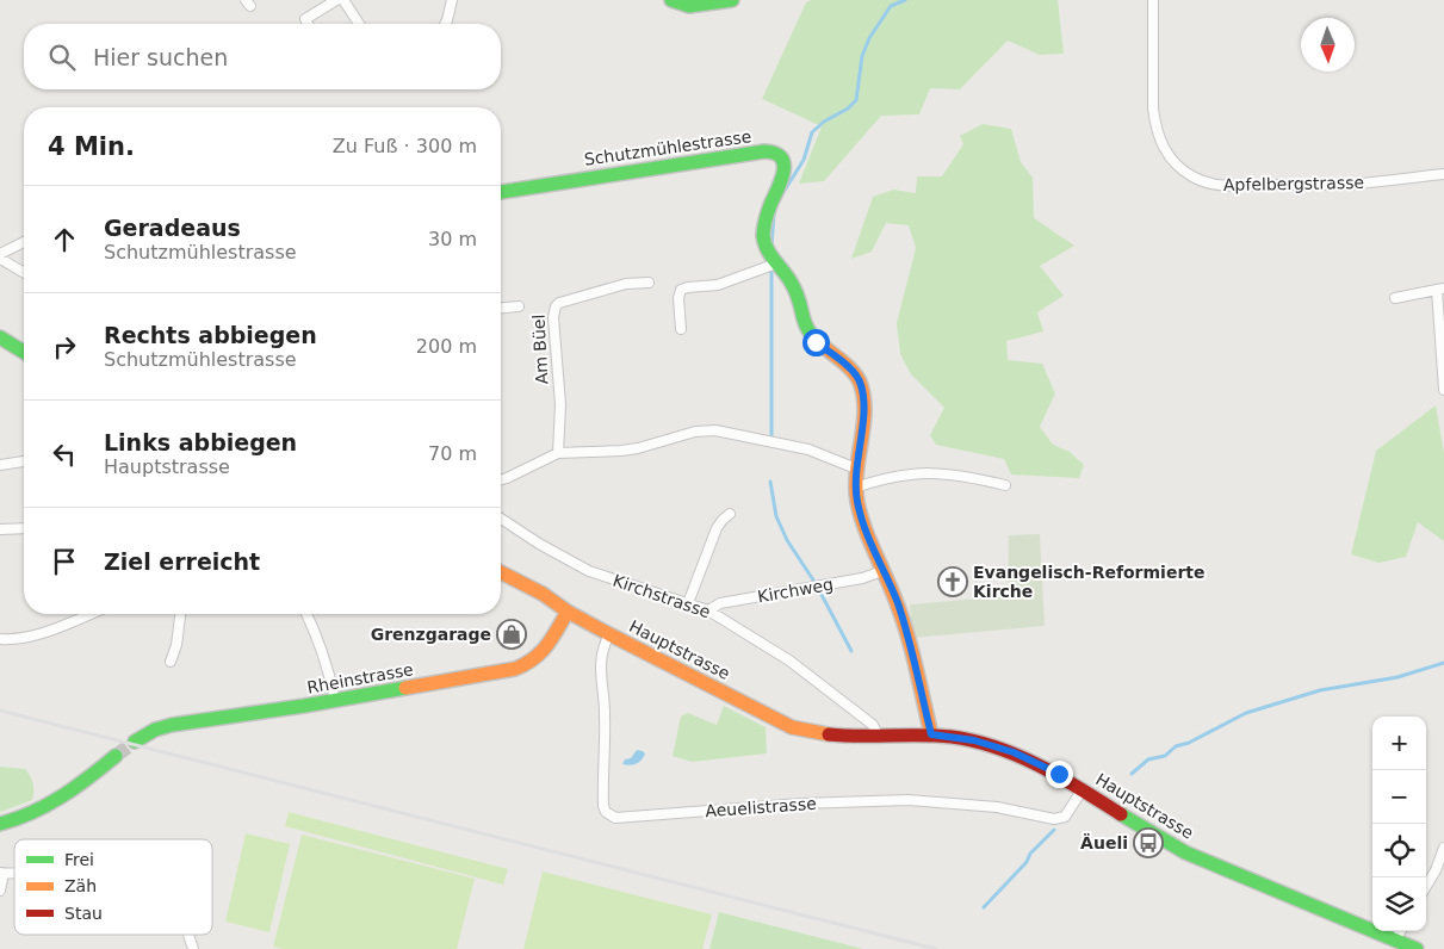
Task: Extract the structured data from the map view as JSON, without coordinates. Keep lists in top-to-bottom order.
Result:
{
  "streets": {
    "main road": ["Schutzmühlestrasse", "Hauptstrasse", "Rheinstrasse"],
    "street": [
      "Apfelbergstrasse",
      "Am Büel",
      "Kirchweg",
      "Kirchstrasse",
      "Aeuelistrasse"
    ]
  },
  "crossings": [
    ["Schutzmühlestrasse", "Kirchweg"],
    ["Schutzmühlestrasse", "Hauptstrasse"],
    ["Kirchweg", "Kirchstrasse"],
    ["Kirchstrasse", "Hauptstrasse"],
    ["Hauptstrasse", "Rheinstrasse"],
    ["Hauptstrasse", "Aeuelistrasse"]
  ],
  "places": {
    "church": ["Evangelisch-Reformierte Kirche"],
    "shop": ["Grenzgarage"],
    "bus stop": ["Äueli"]
  },
  "legend": ["Frei", "Zäh", "Stau"],
  "north": "bottom",
  "page": {
    "search": "Hier suchen",
    "heading": ["4 Min.", "Zu Fuß · 300 m"],
    "list": [
      ["Geradeaus", "Schutzmühlestrasse", "30 m"],
      ["Rechts abbiegen", "Schutzmühlestrasse", "200 m"],
      ["Links abbiegen", "Hauptstrasse", "70 m"],
      "Ziel erreicht"
    ],
    "map_buttons": ["+", "−"]
  }
}
